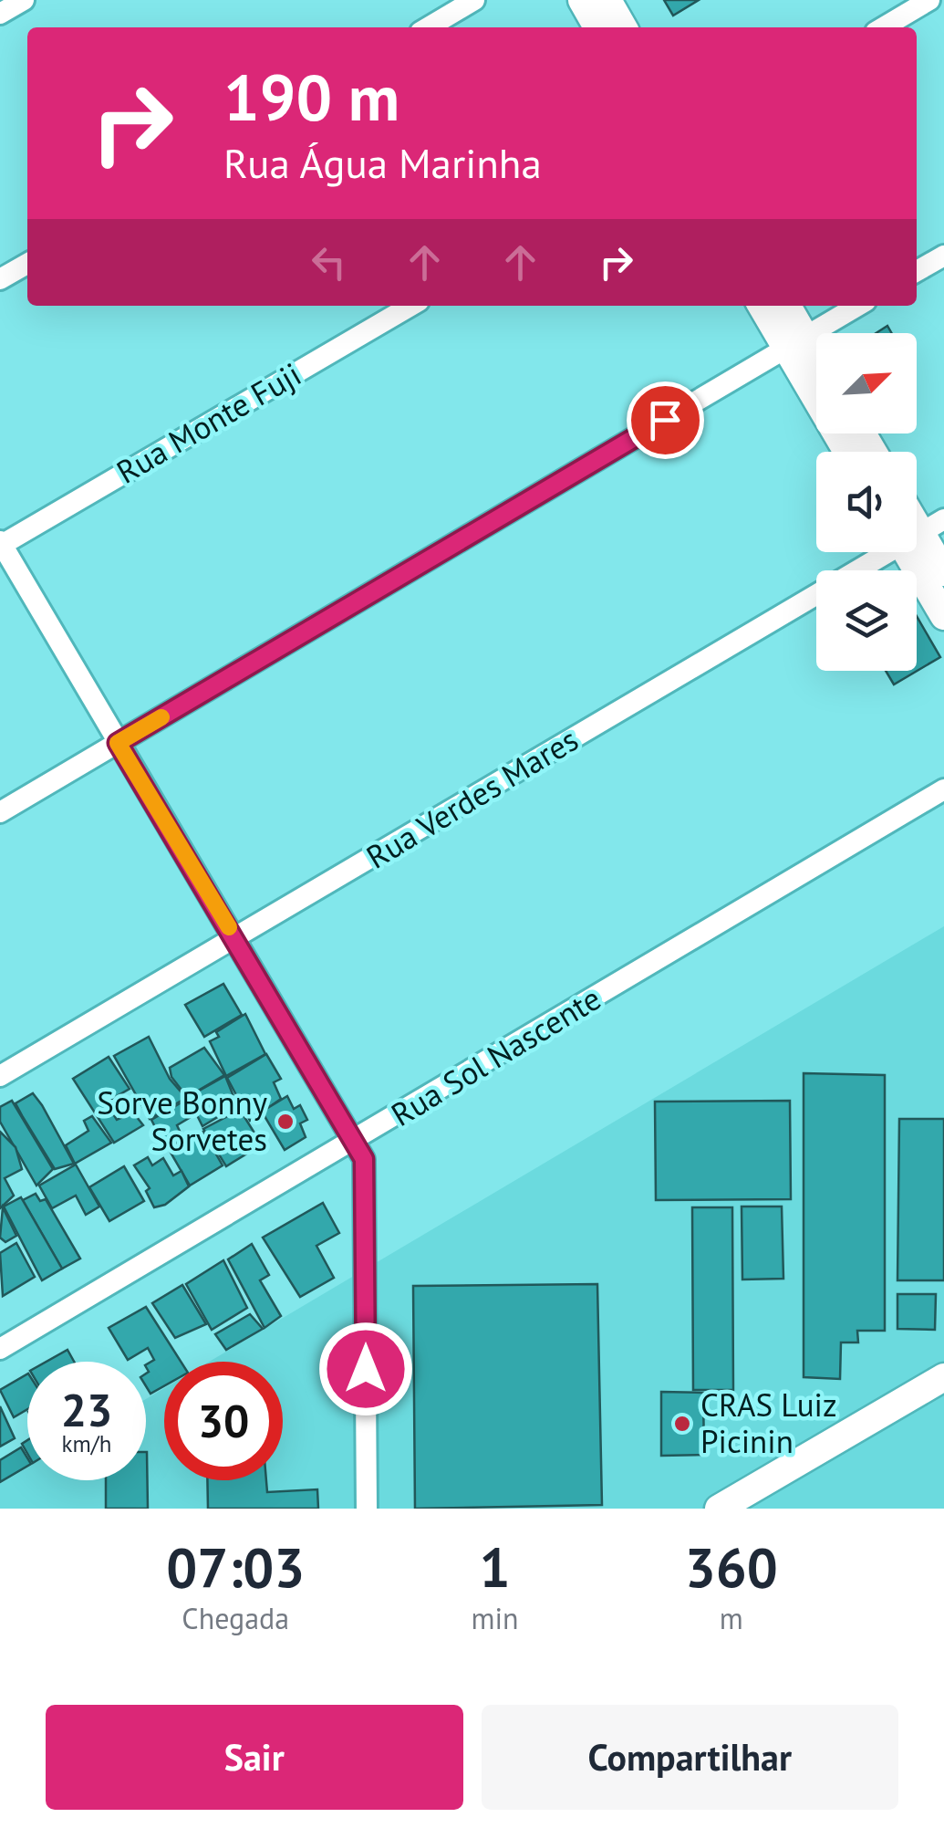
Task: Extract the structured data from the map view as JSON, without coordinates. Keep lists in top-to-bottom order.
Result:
{
  "streets": {
    "street": ["Rua Monte Fuji", "Rua Verdes Mares", "Rua Sol Nascente"]
  },
  "places": ["Sorve Bonny Sorvetes", "CRAS Luiz Picinin"],
  "north": "top right",
  "page": {
    "turn": ["190 m", "Rua Água Marinha"],
    "speed": "23 km/h",
    "limit": "30",
    "eta": [
      "07:03",
      "Chegada",
      "1",
      "min",
      "360",
      "m"
    ],
    "buttons": ["Sair", "Compartilhar"]
  }
}
